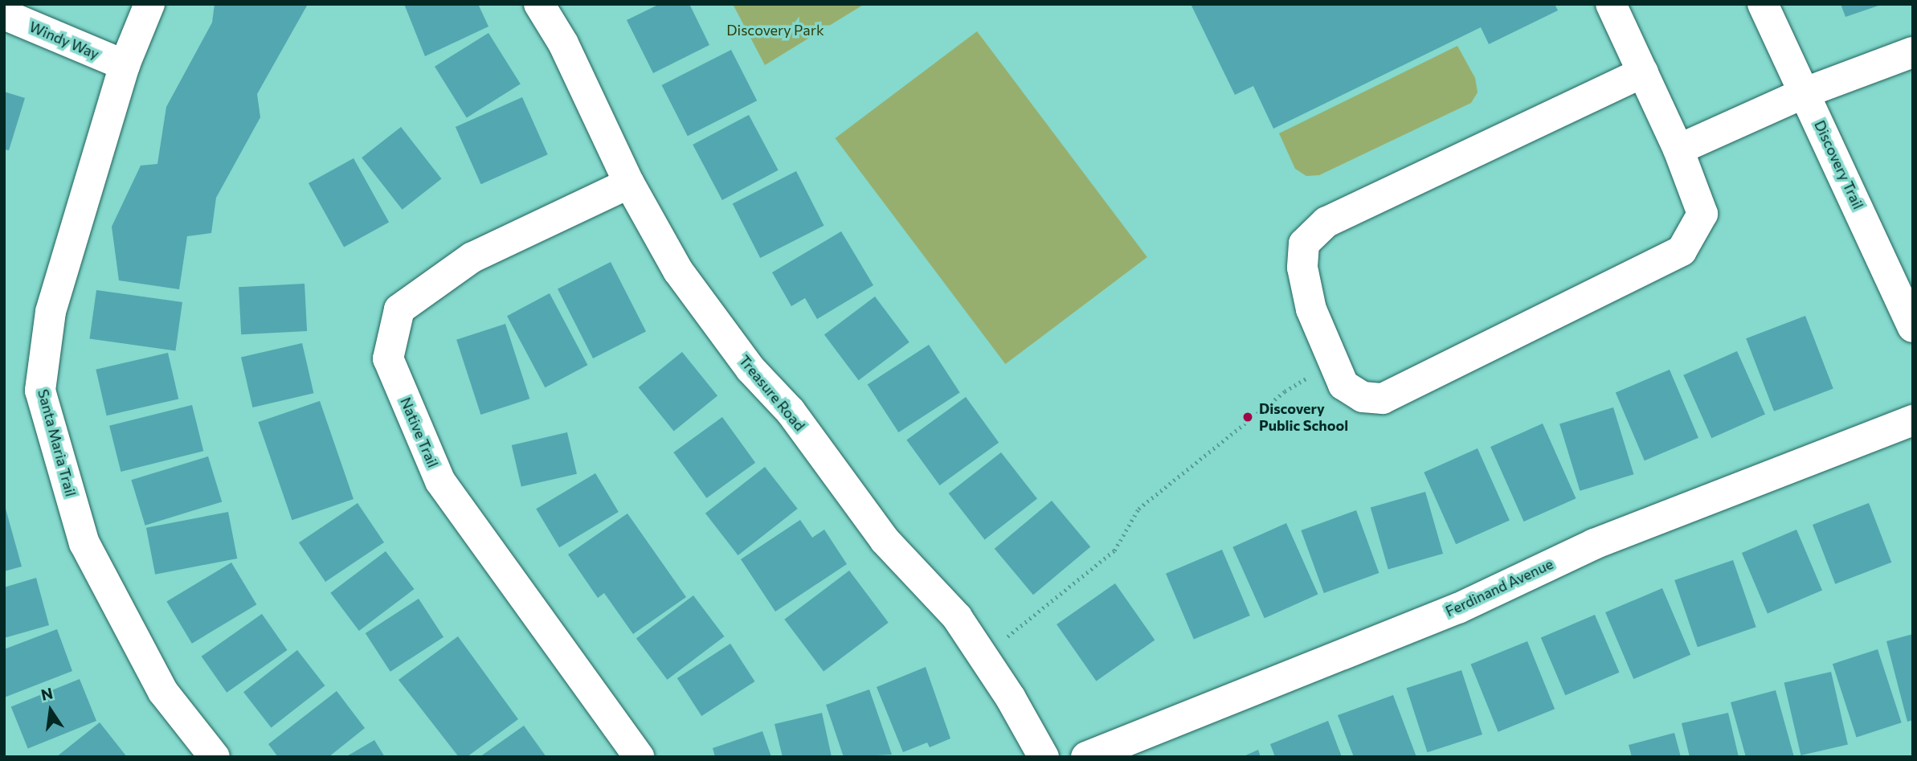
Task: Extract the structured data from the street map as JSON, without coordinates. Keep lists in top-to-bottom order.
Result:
{
  "streets": {
    "street": [
      "Windy Way",
      "Discovery Trail",
      "Treasure Road",
      "Native Trail",
      "Santa Maria Trail",
      "Ferdinand Avenue"
    ]
  },
  "crossings": [
    ["Windy Way", "Santa Maria Trail"],
    ["Treasure Road", "Native Trail"]
  ],
  "parks": ["Discovery Park"],
  "places": ["Discovery Public School"],
  "north": "top"
}
